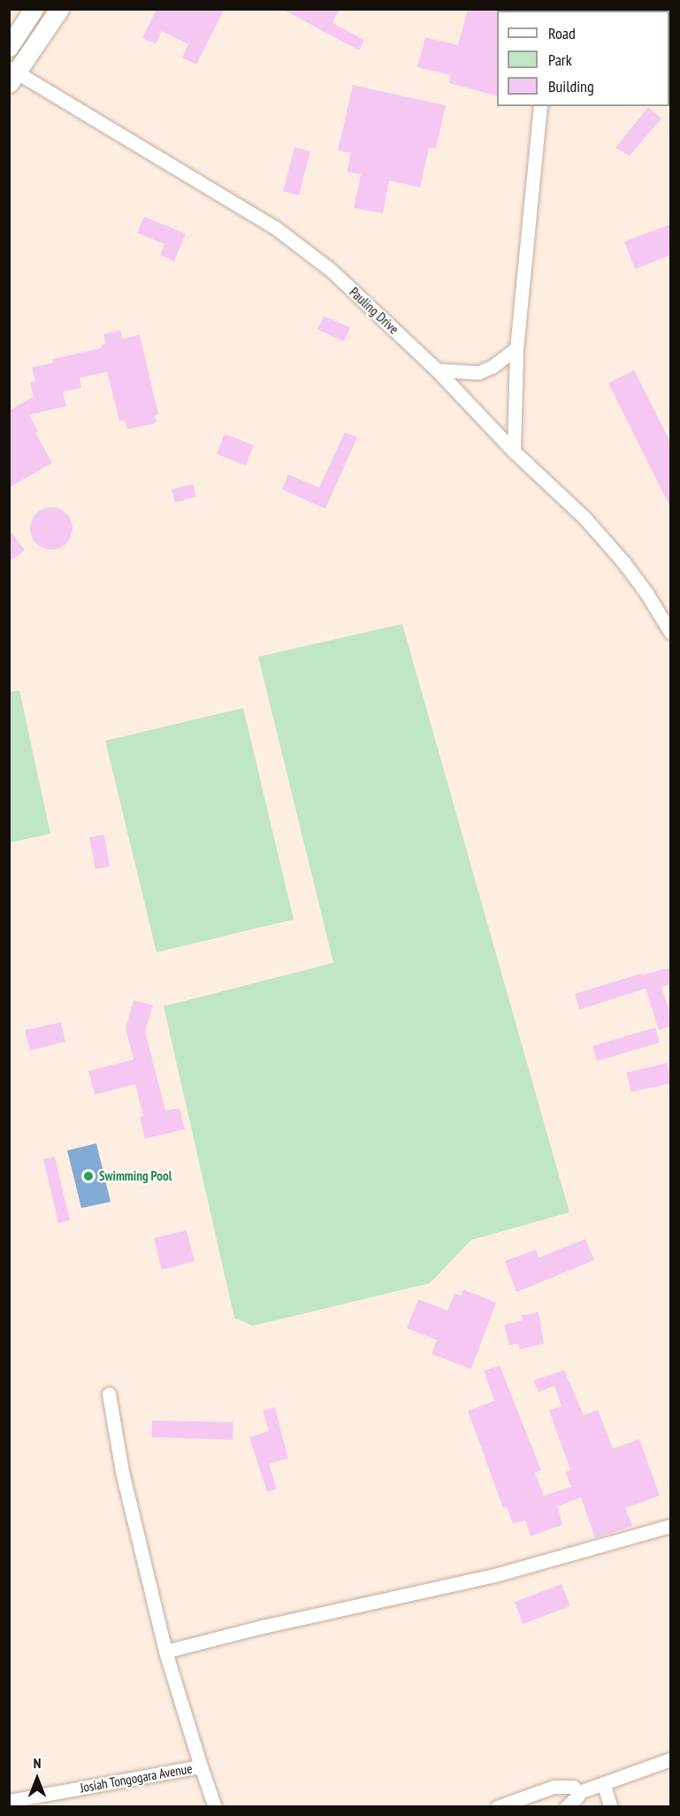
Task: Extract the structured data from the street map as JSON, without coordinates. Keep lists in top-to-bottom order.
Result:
{
  "streets": {
    "street": ["Pauling Drive", "Josiah Tongogara Avenue"]
  },
  "places": ["Swimming Pool"],
  "legend": ["Road", "Park", "Building"],
  "north": "top"
}
